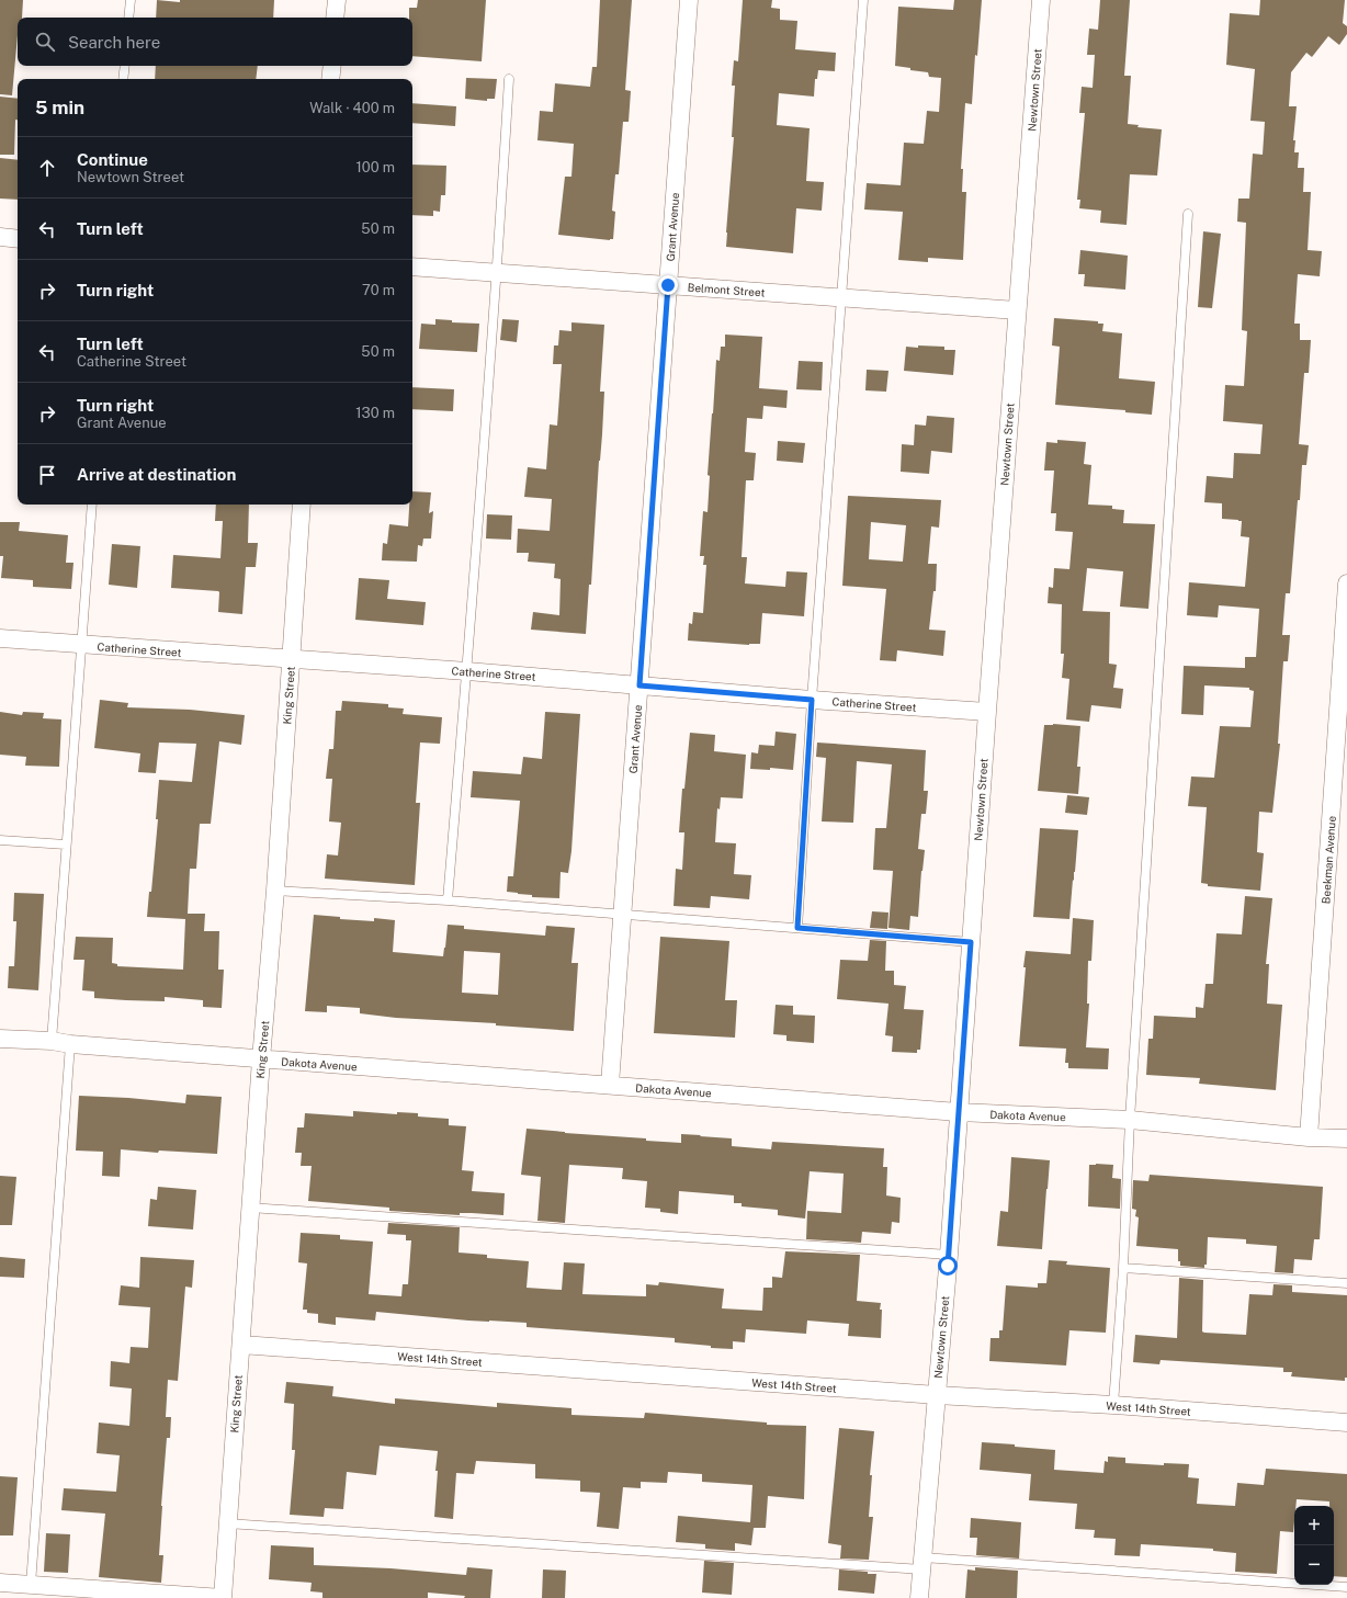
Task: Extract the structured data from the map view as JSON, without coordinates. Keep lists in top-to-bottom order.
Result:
{
  "streets": {
    "street": [
      "Newtown Street",
      "Grant Avenue",
      "Belmont Street",
      "Catherine Street",
      "King Street",
      "Beekman Avenue",
      "Dakota Avenue",
      "West 14th Street"
    ]
  },
  "crossings": [
    ["Newtown Street", "Belmont Street"],
    ["Newtown Street", "Catherine Street"],
    ["Newtown Street", "Dakota Avenue"],
    ["Newtown Street", "West 14th Street"],
    ["Grant Avenue", "Belmont Street"],
    ["Grant Avenue", "Catherine Street"],
    ["Grant Avenue", "Dakota Avenue"],
    ["Catherine Street", "King Street"],
    ["King Street", "Dakota Avenue"],
    ["King Street", "West 14th Street"],
    ["Beekman Avenue", "Dakota Avenue"]
  ],
  "page": {
    "search": "Search here",
    "heading": ["5 min", "Walk · 400 m"],
    "list": [
      ["Continue", "Newtown Street", "100 m"],
      ["Turn left", "50 m"],
      ["Turn right", "70 m"],
      ["Turn left", "Catherine Street", "50 m"],
      ["Turn right", "Grant Avenue", "130 m"],
      "Arrive at destination"
    ],
    "map_buttons": ["+", "−"]
  }
}
